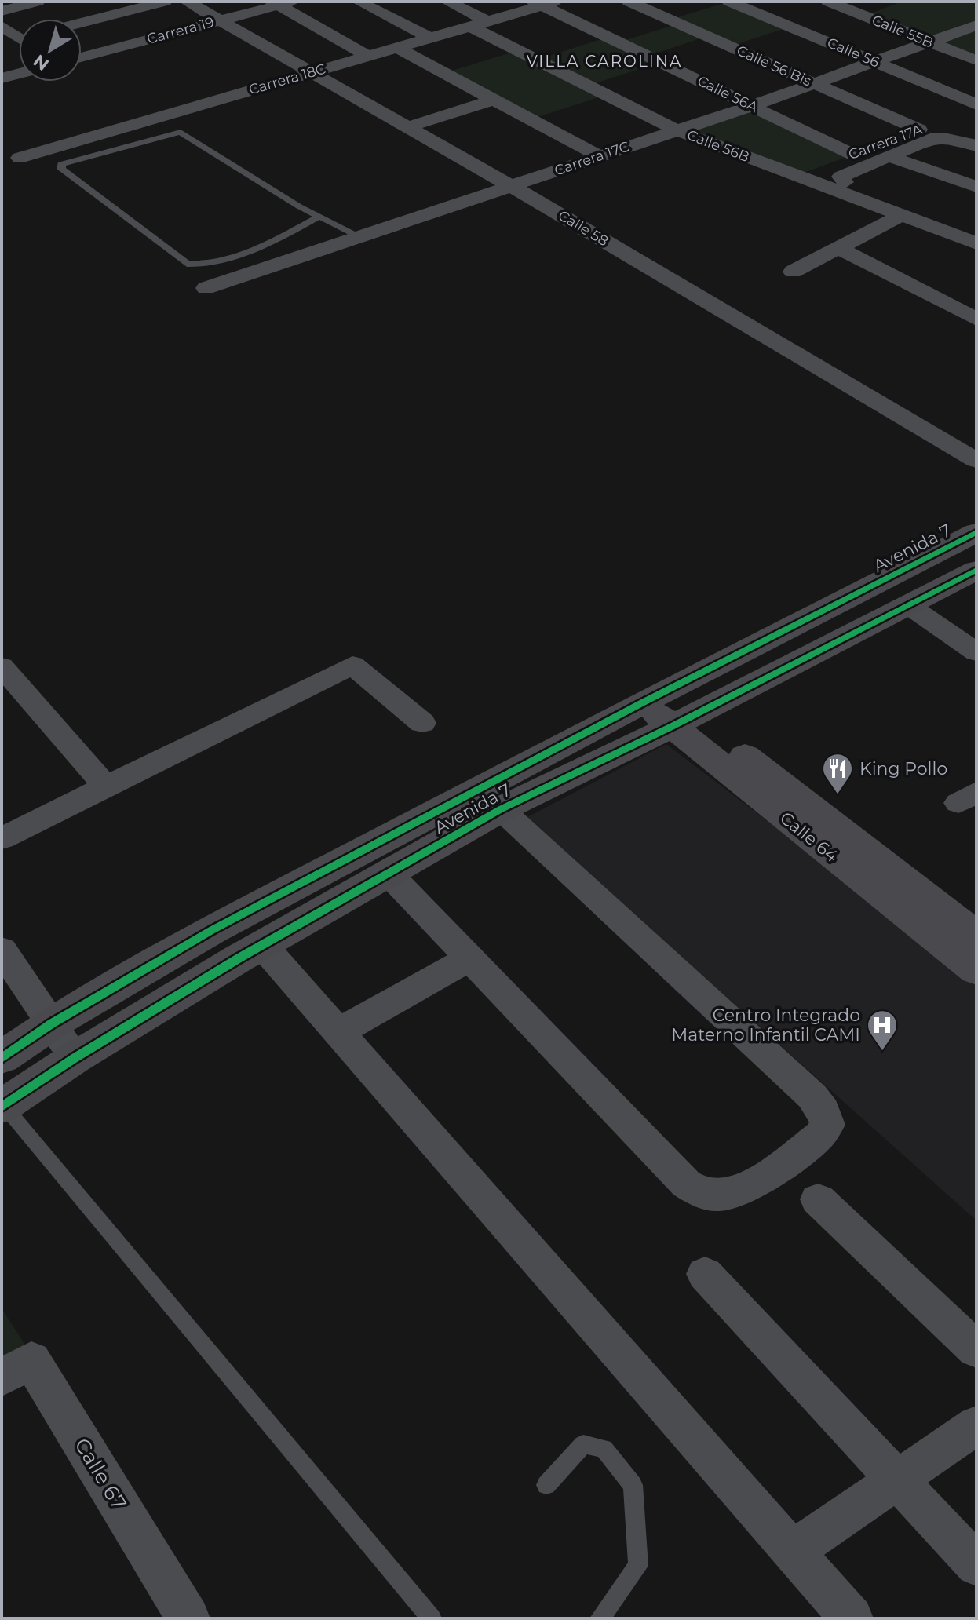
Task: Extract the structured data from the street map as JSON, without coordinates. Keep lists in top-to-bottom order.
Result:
{
  "streets": {
    "main road": ["Avenida 7", "Calle 64"],
    "street": [
      "Carrera 19",
      "Calle 55B",
      "Calle 56",
      "Calle 56 Bis",
      "Carrera 18C",
      "Calle 56A",
      "Carrera 17A",
      "Calle 56B",
      "Carrera 17C",
      "Calle 58",
      "Calle 67"
    ]
  },
  "crossings": [
    ["Carrera 19", "Calle 58"],
    ["Calle 55B", "Carrera 17C"],
    ["Calle 56", "Carrera 17A"],
    ["Calle 56", "Carrera 17C"],
    ["Calle 56 Bis", "Carrera 17A"],
    ["Calle 56 Bis", "Carrera 17C"],
    ["Carrera 18C", "Calle 56A"],
    ["Carrera 18C", "Calle 56B"],
    ["Carrera 18C", "Calle 58"],
    ["Calle 56A", "Carrera 17A"],
    ["Calle 56A", "Carrera 17C"],
    ["Carrera 17A", "Calle 56B"],
    ["Calle 56B", "Carrera 17C"],
    ["Carrera 17C", "Calle 58"],
    ["Avenida 7", "Calle 64"]
  ],
  "districts": ["VILLA CAROLINA"],
  "places": {
    "restaurant": ["King Pollo"],
    "hospital": ["Centro Integrado Materno Infantil CAMI"]
  },
  "north": "bottom left"
}
